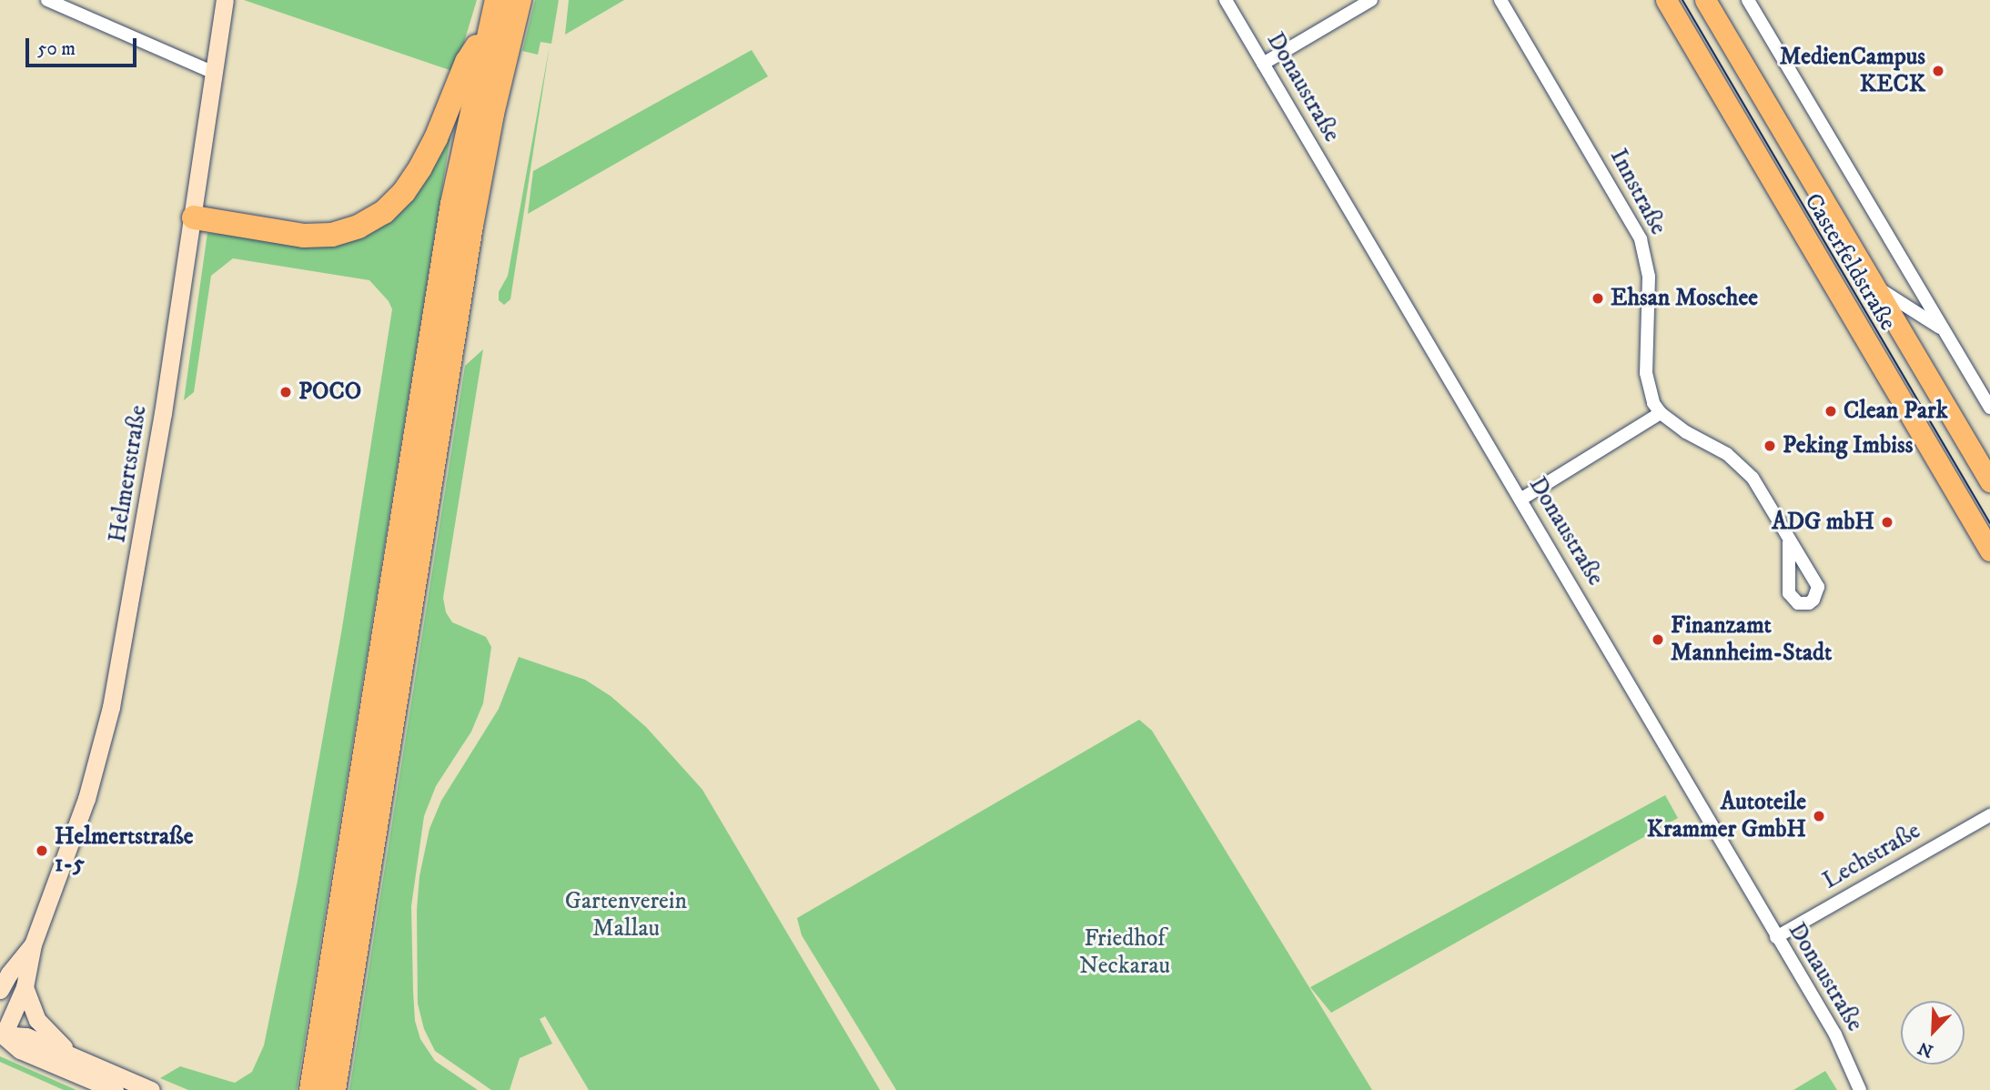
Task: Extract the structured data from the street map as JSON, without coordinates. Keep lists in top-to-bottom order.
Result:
{
  "streets": {
    "main road": ["Casterfeldstraße"],
    "street": [
      "Donaustraße",
      "Innstraße",
      "Helmertstraße",
      "Lechstraße"
    ]
  },
  "crossings": [
    ["Donaustraße", "Lechstraße"]
  ],
  "parks": ["Gartenverein Mallau", "Friedhof Neckarau"],
  "places": [
    "MedienCampus KECK",
    "Ehsan Moschee",
    "POCO",
    "Clean Park",
    "Peking Imbiss",
    "ADG mbH",
    "Finanzamt Mannheim-Stadt",
    "Autoteile Krammer GmbH",
    "Helmertstraße 1-5"
  ],
  "scale_bar": "50 m",
  "north": "bottom left"
}
